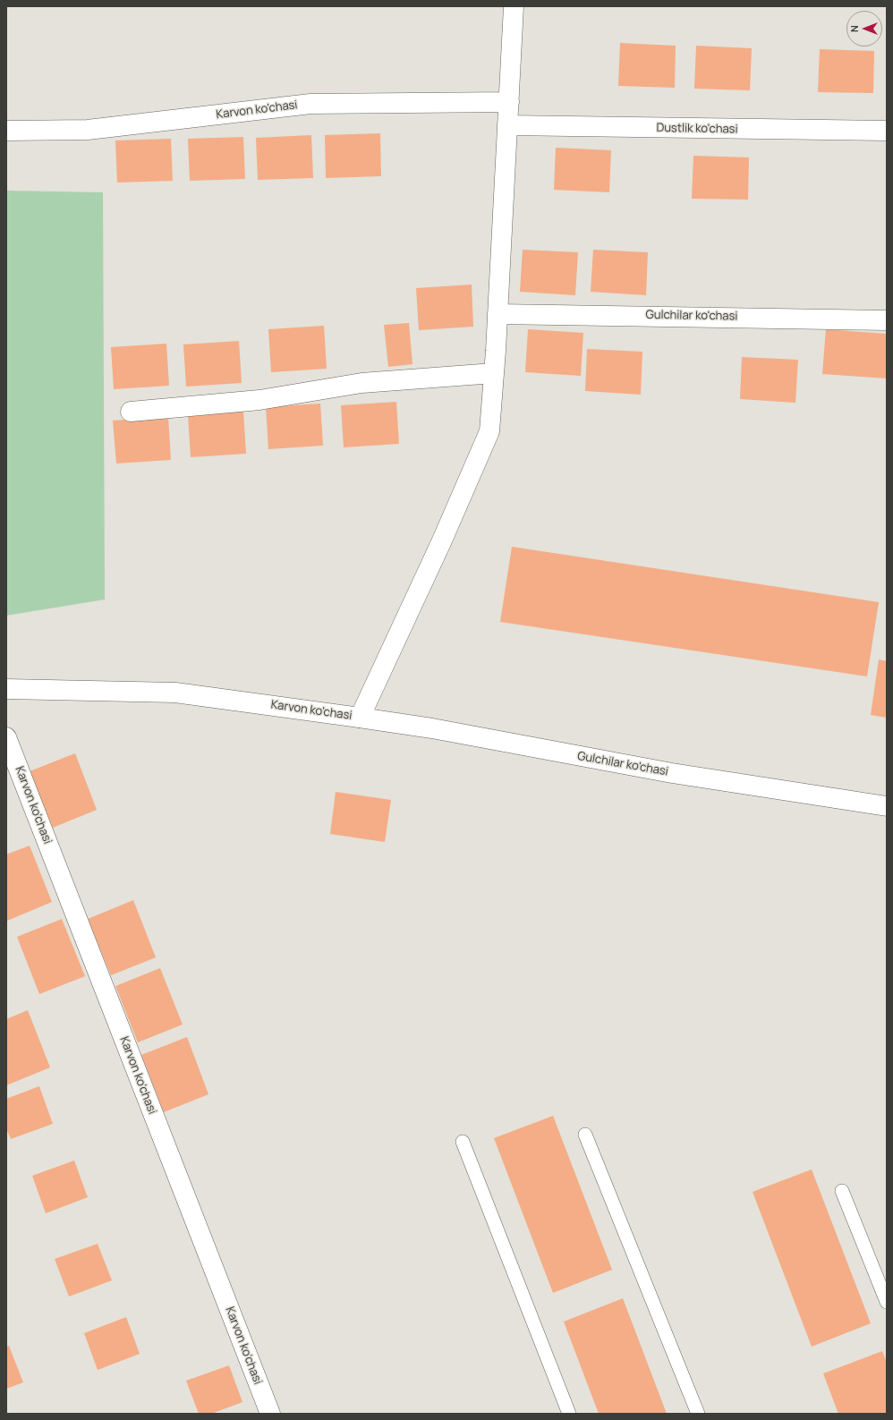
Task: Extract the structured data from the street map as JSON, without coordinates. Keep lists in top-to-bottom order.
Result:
{
  "streets": {
    "street": ["Karvon ko'chasi", "Dustlik ko'chasi", "Gulchilar ko'chasi"]
  },
  "crossings": [
    ["Karvon ko'chasi", "Gulchilar ko'chasi"]
  ],
  "north": "left"
}
